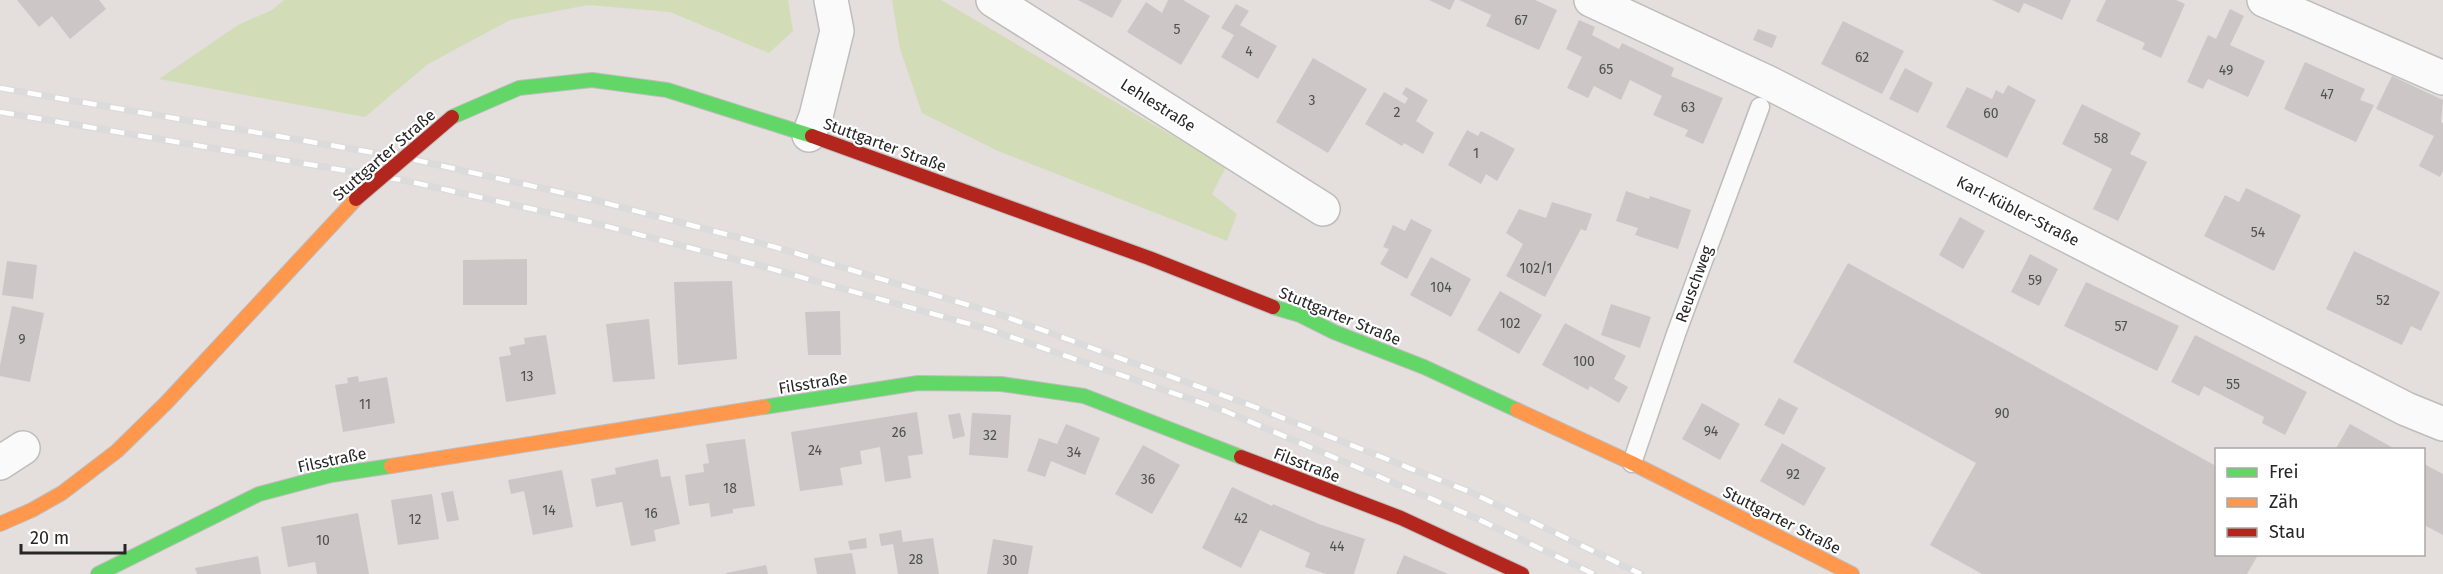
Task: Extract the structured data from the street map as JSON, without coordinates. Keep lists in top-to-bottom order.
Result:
{
  "streets": {
    "main road": ["Stuttgarter Straße", "Filsstraße"],
    "street": ["Lehlestraße", "Karl-Kübler-Straße"],
    "lane": ["Reuschweg"]
  },
  "crossings": [
    ["Stuttgarter Straße", "Reuschweg"]
  ],
  "house_numbers": [
    "67",
    "5",
    "4",
    "62",
    "65",
    "49",
    "47",
    "3",
    "63",
    "2",
    "60",
    "58",
    "1",
    "54",
    "102/1",
    "59",
    "104",
    "52",
    "102",
    "57",
    "9",
    "100",
    "13",
    "55",
    "11",
    "90",
    "94",
    "26",
    "32",
    "24",
    "34",
    "92",
    "36",
    "18",
    "14",
    "16",
    "42",
    "12",
    "10",
    "44",
    "28",
    "30"
  ],
  "legend": ["Frei", "Zäh", "Stau"],
  "scale_bar": "20 m"
}
